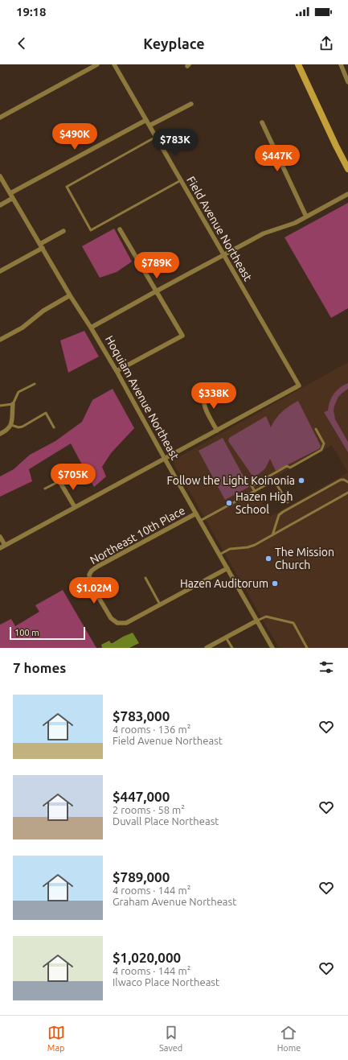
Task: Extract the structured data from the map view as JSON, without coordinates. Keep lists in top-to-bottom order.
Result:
{
  "streets": {
    "street": ["Field Avenue Northeast", "Hoquiam Avenue Northeast", "Northeast 10th Place"]
  },
  "crossings": [
    ["Hoquiam Avenue Northeast", "Northeast 10th Place"]
  ],
  "places": [
    "Follow the Light Koinonia",
    "Hazen High School",
    "The Mission Church",
    "Hazen Auditorum"
  ],
  "scale_bar": "100 m",
  "page": {
    "status": "19:18",
    "header": "Keyplace",
    "price": [
      "$490K",
      "$783K",
      "$447K",
      "$789K",
      "$338K",
      "$705K",
      "$1.02M"
    ],
    "scale": "100 m",
    "heading": "7 homes",
    "list": [
      {
        "name": "$783,000",
        "note": "4 rooms · 136 m² · Field Avenue Northeast"
      },
      {
        "name": "$447,000",
        "note": "2 rooms · 58 m² · Duvall Place Northeast"
      },
      {
        "name": "$789,000",
        "note": "4 rooms · 144 m² · Graham Avenue Northeast"
      },
      {
        "name": "$1,020,000",
        "note": "4 rooms · 144 m² · Ilwaco Place Northeast"
      }
    ],
    "tabs": ["Map", "Saved", "Home"]
  }
}
